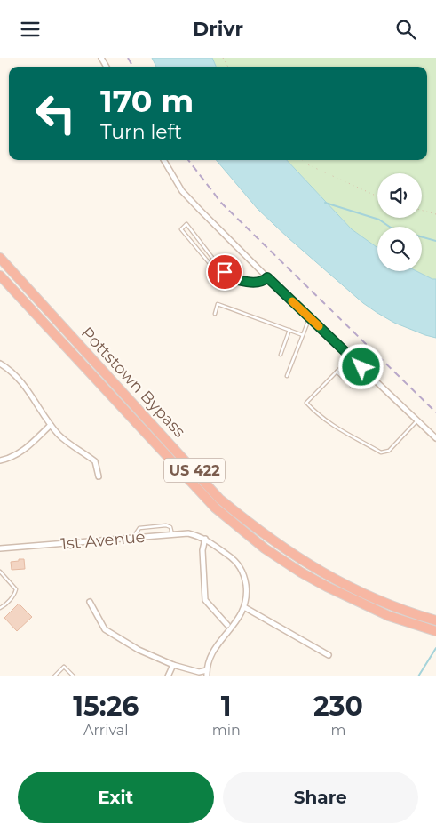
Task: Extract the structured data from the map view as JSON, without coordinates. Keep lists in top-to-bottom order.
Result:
{
  "streets": {
    "highway": ["Pottstown Bypass", "US 422"],
    "street": ["1st Avenue"]
  },
  "page": {
    "header": "Drivr",
    "turn": ["170 m", "Turn left"],
    "eta": [
      "15:26",
      "Arrival",
      "1",
      "min",
      "230",
      "m"
    ],
    "buttons": ["Exit", "Share"]
  }
}
